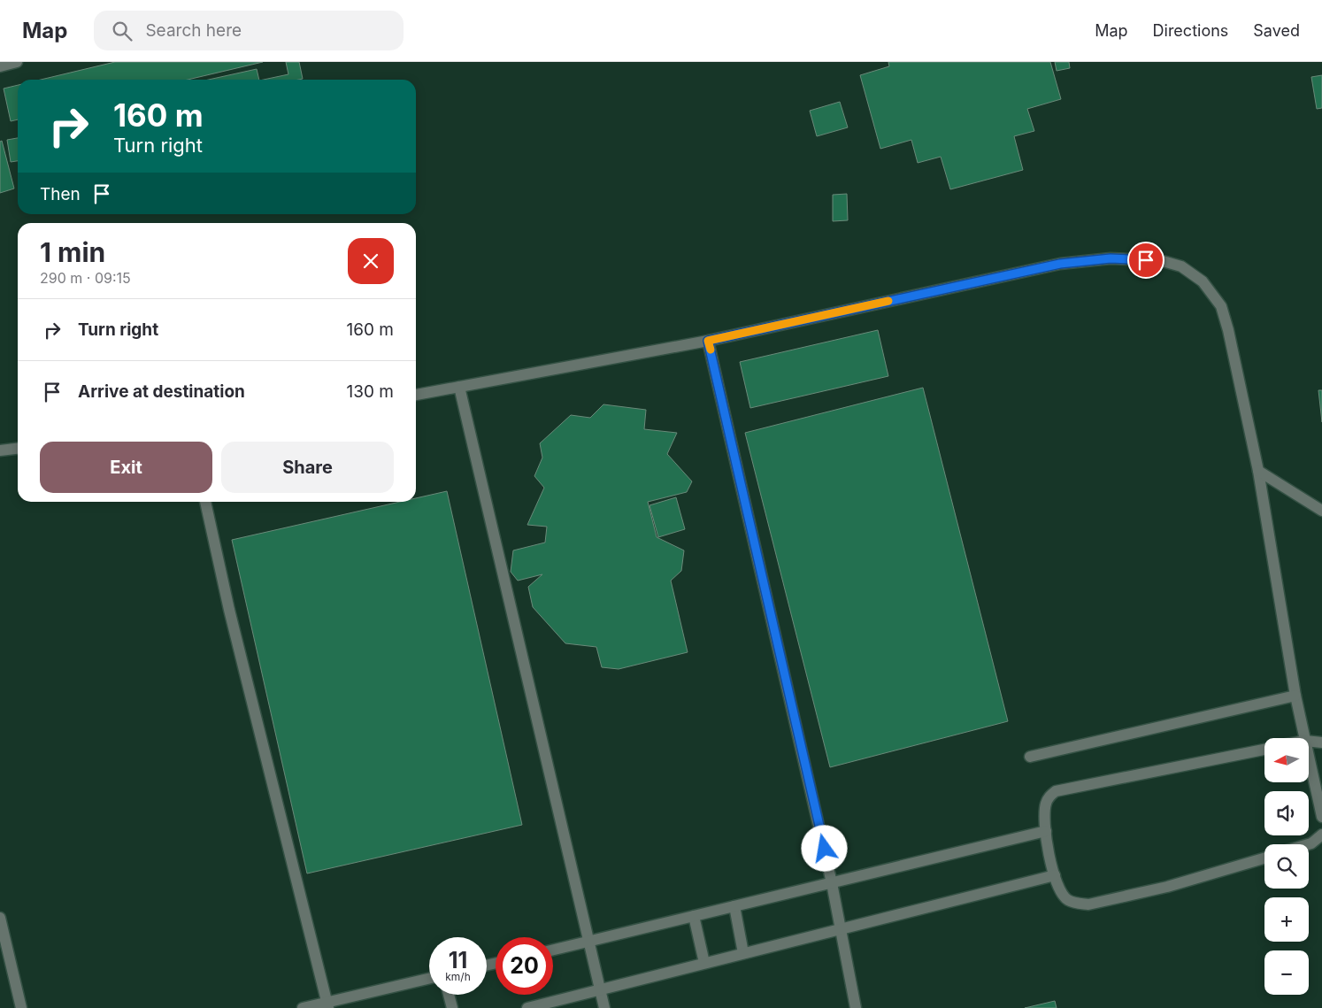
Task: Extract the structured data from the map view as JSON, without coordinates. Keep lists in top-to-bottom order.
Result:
{
  "north": "left",
  "page": {
    "header": "Map",
    "search": "Search here",
    "nav": ["Map", "Directions", "Saved"],
    "turn": ["160 m", "Turn right"],
    "then": "Then",
    "heading": ["1 min", "290 m · 09:15"],
    "list": [
      {
        "name": "Turn right",
        "value": "160 m"
      },
      {
        "name": "Arrive at destination",
        "value": "130 m"
      }
    ],
    "buttons": ["Exit", "Share"],
    "map_buttons": ["+", "−"],
    "speed": "11 km/h",
    "limit": "20"
  }
}
